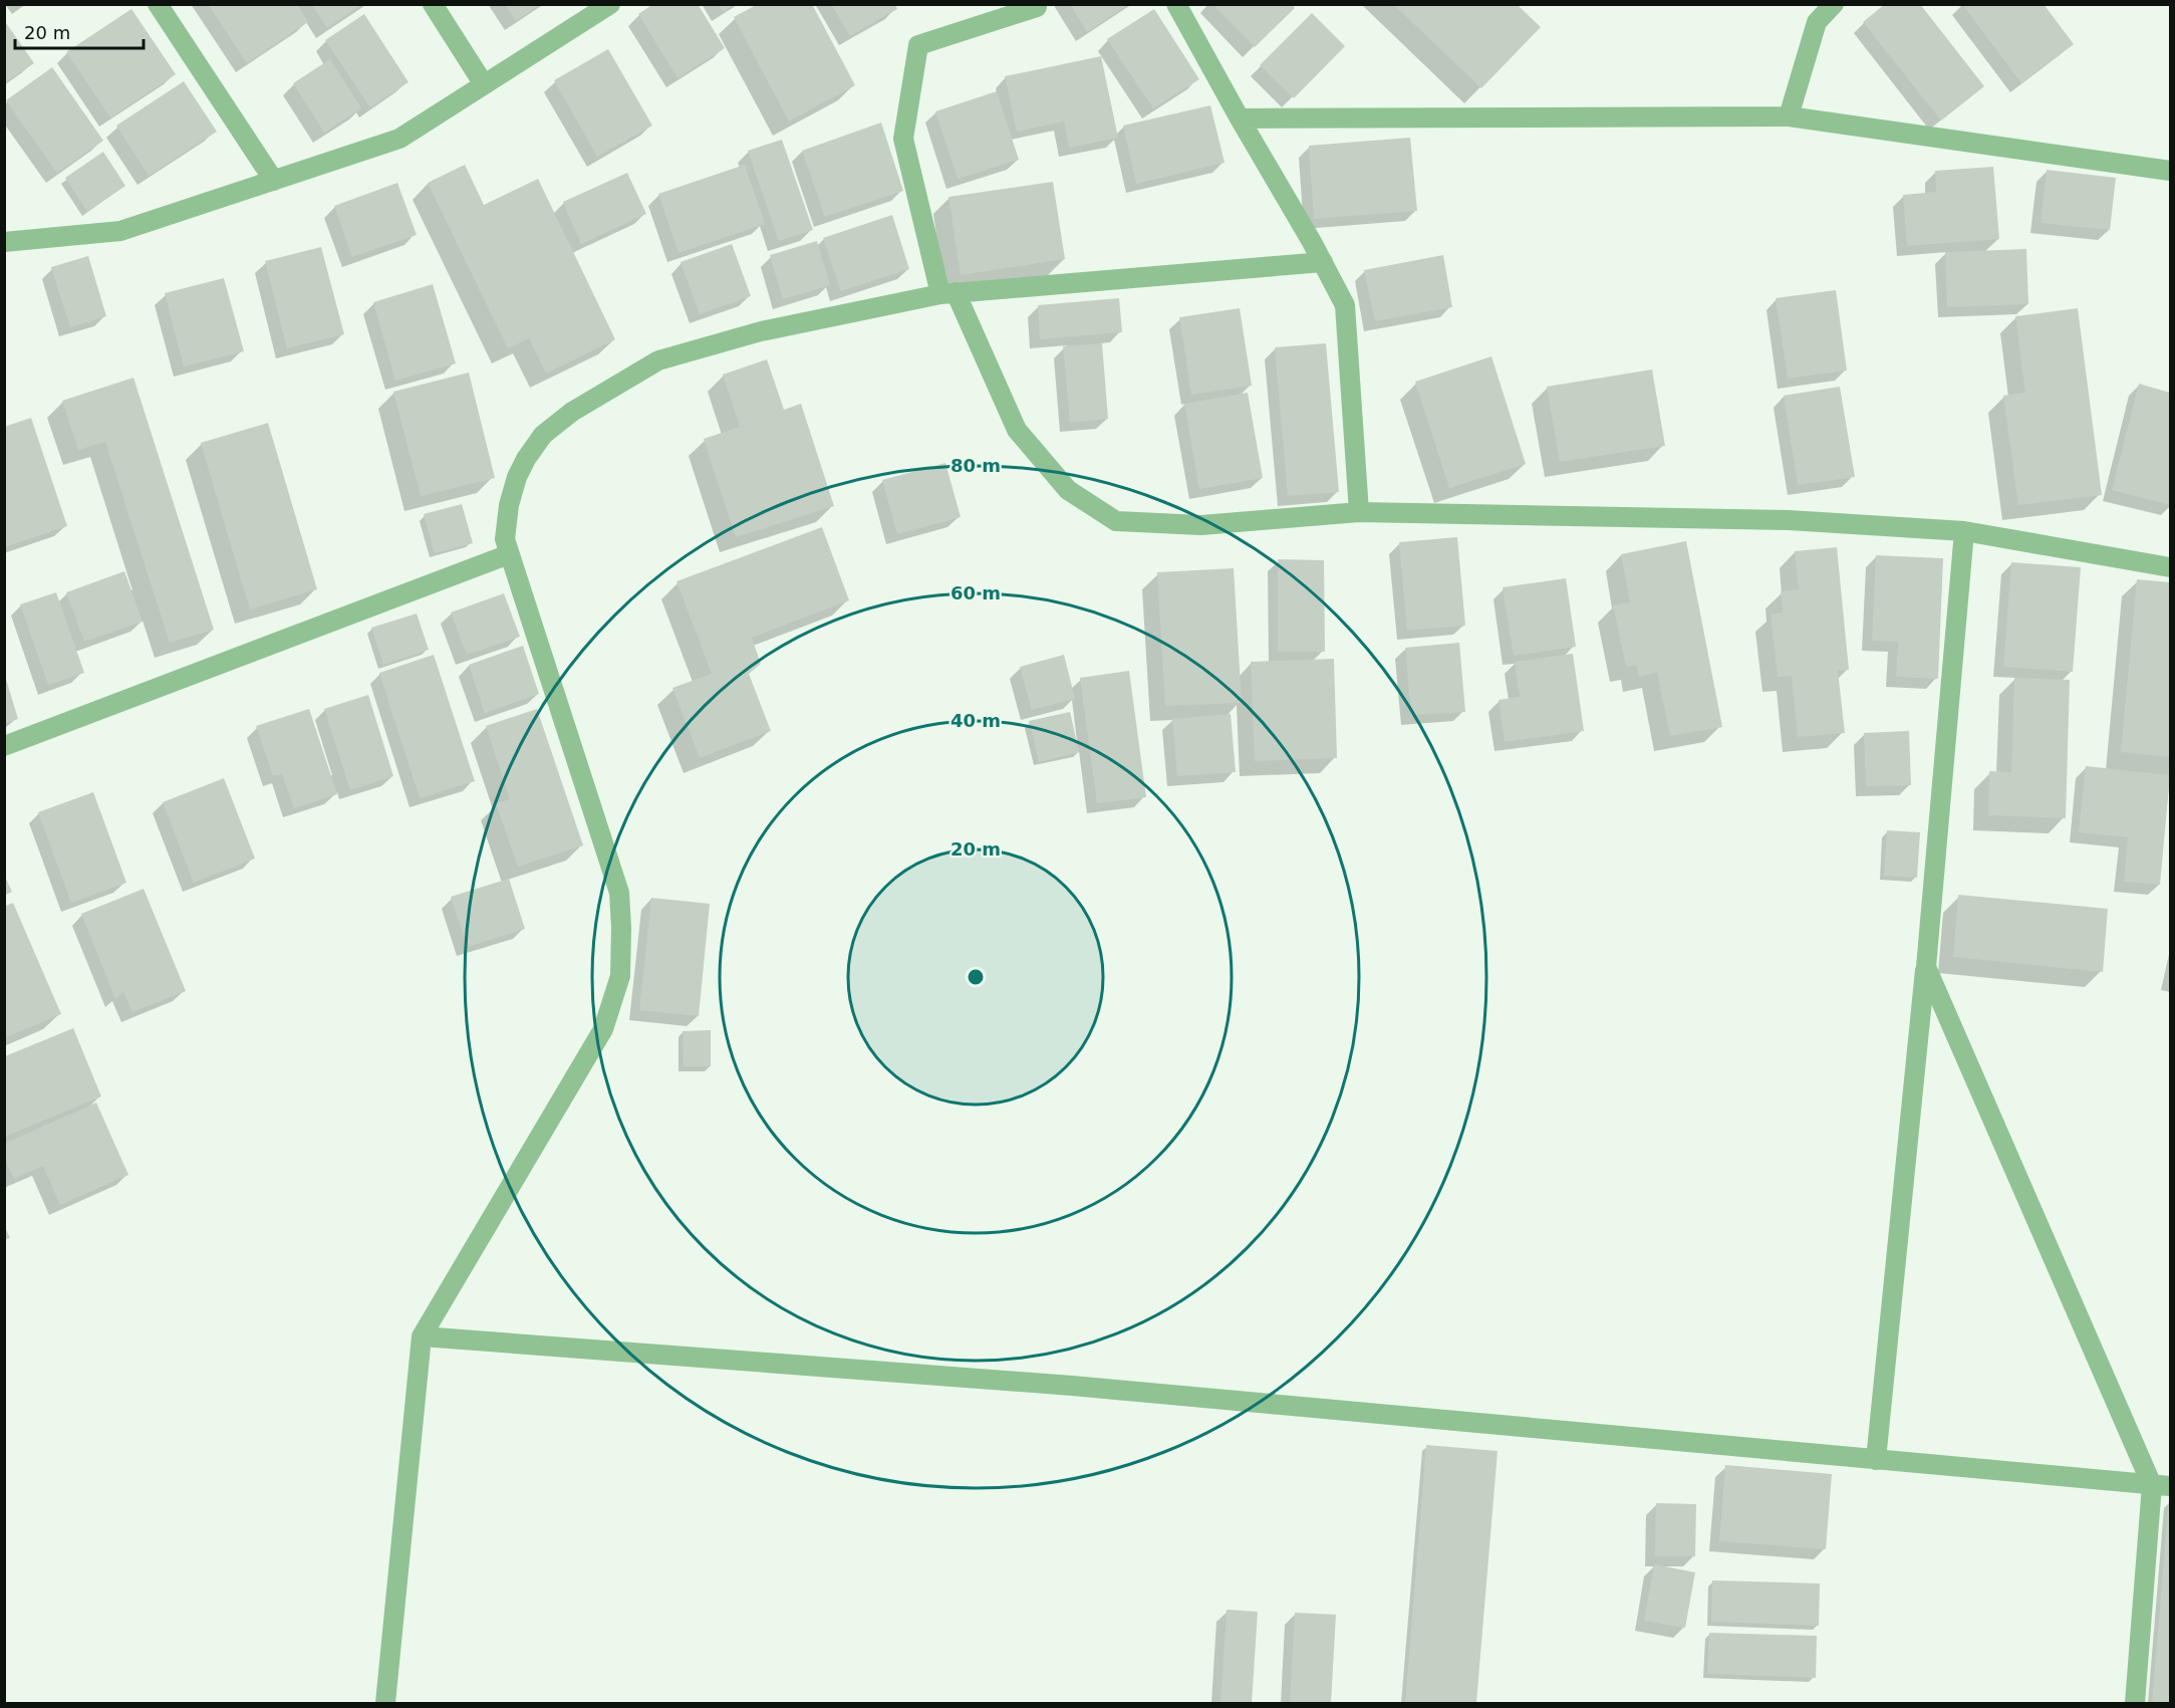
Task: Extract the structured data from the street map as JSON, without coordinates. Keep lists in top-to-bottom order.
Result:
{
  "scale_bar": "20 m",
  "rings": [
    "80 m",
    "60 m",
    "40 m",
    "20 m"
  ]
}
